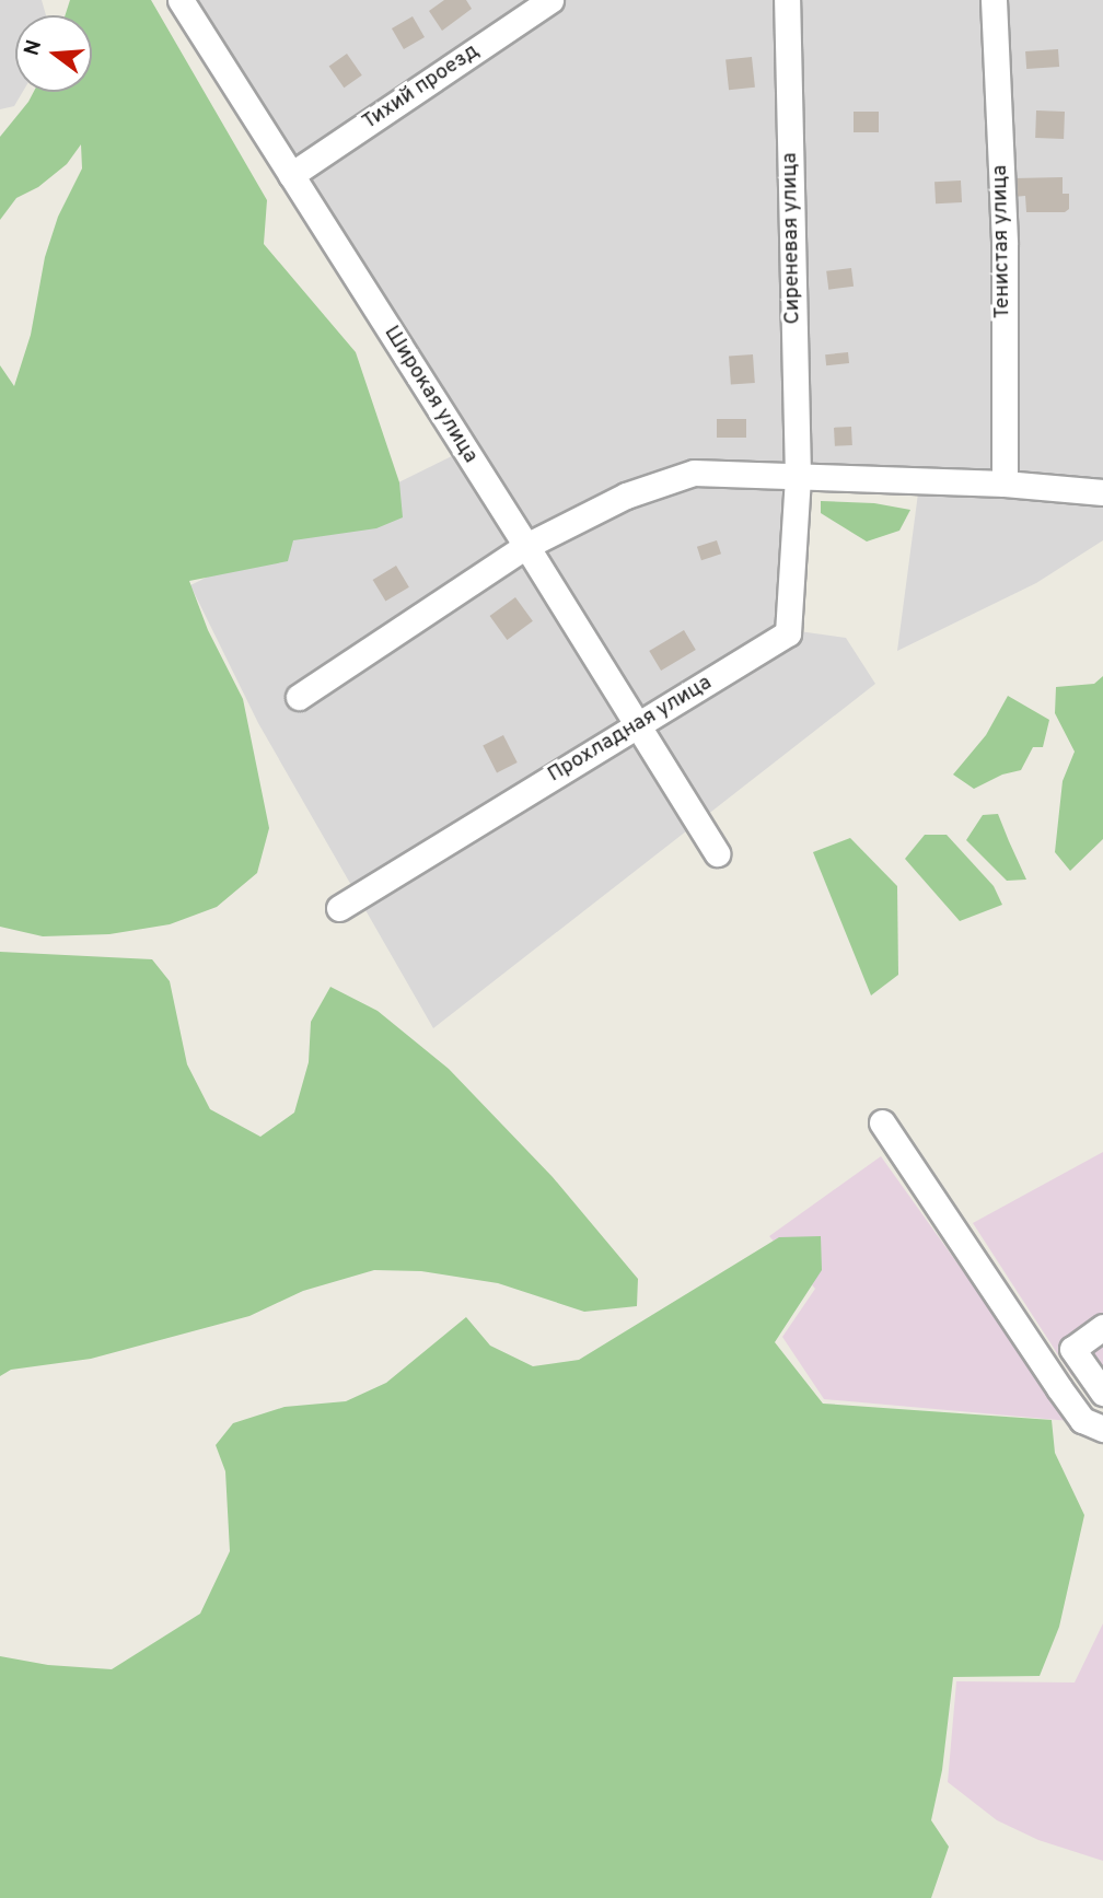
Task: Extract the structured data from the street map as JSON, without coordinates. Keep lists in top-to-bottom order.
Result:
{
  "streets": {
    "street": [
      "Тихий проезд",
      "Сиреневая улица",
      "Тенистая улица",
      "Широкая улица",
      "Прохладная улица"
    ]
  },
  "crossings": [
    ["Тихий проезд", "Широкая улица"],
    ["Сиреневая улица", "Прохладная улица"],
    ["Широкая улица", "Прохладная улица"]
  ],
  "north": "left"
}
